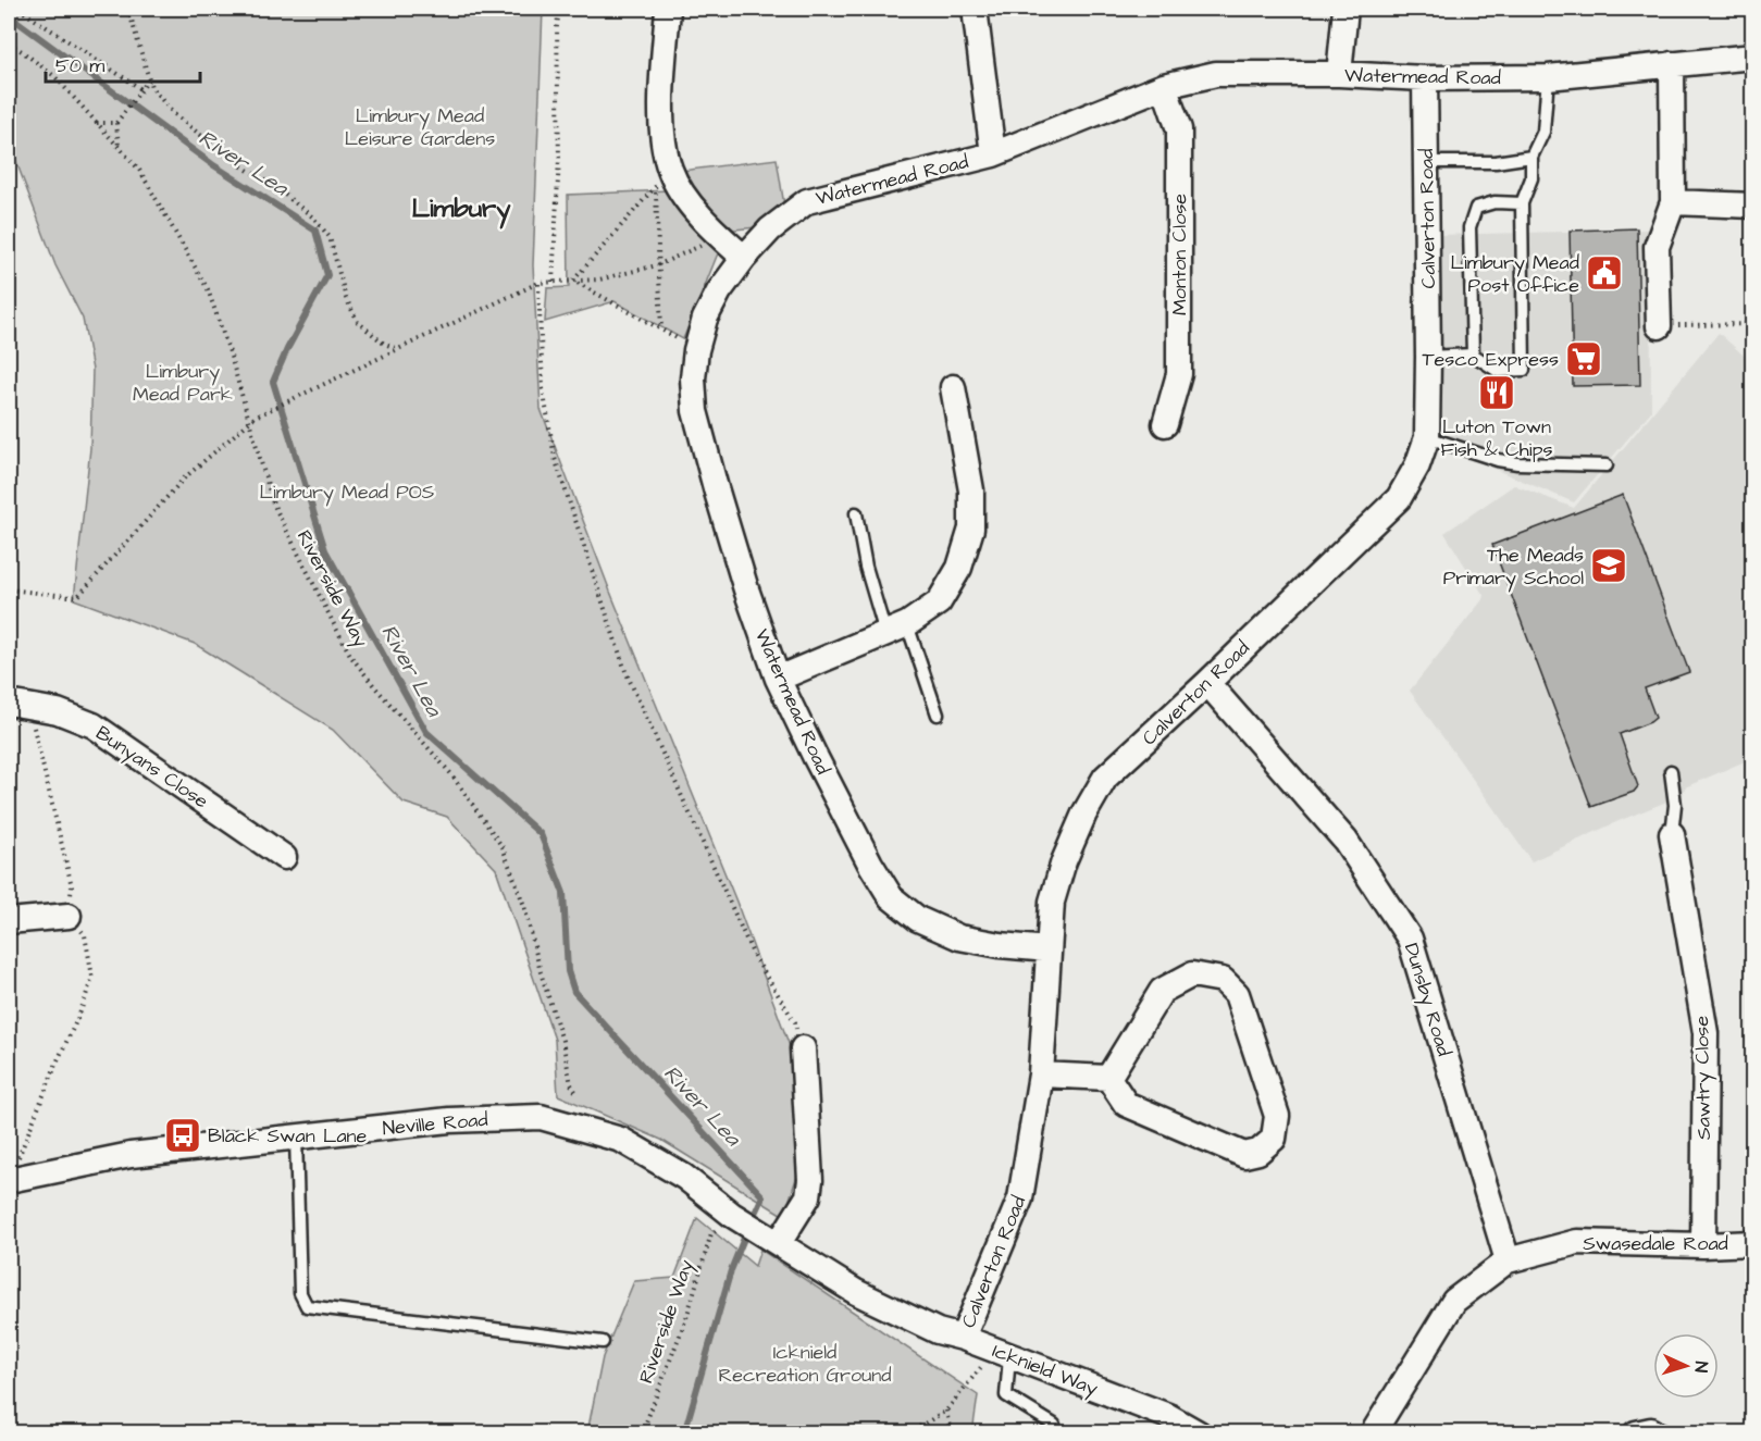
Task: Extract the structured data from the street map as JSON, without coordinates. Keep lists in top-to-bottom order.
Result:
{
  "streets": {
    "street": [
      "Watermead Road",
      "Calverton Road",
      "Monton Close",
      "Bunyans Close",
      "Dunsby Road",
      "Sawtry Close",
      "Neville Road",
      "Swasedale Road",
      "Icknield Way"
    ],
    "path": ["Riverside Way"]
  },
  "crossings": [
    ["Watermead Road", "Calverton Road"],
    ["Watermead Road", "Monton Close"],
    ["Calverton Road", "Dunsby Road"],
    ["Calverton Road", "Icknield Way"],
    ["Riverside Way", "Neville Road"],
    ["Dunsby Road", "Swasedale Road"],
    ["Sawtry Close", "Swasedale Road"],
    ["Neville Road", "Icknield Way"]
  ],
  "districts": ["Limbury"],
  "water": ["River Lea"],
  "parks": [
    "Limbury Mead Leisure Gardens",
    "Limbury Mead Park",
    "Limbury Mead POS",
    "Icknield Recreation Ground"
  ],
  "places": {
    "public building": ["Limbury Mead Post Office"],
    "supermarket": ["Tesco Express"],
    "restaurant": ["Luton Town Fish & Chips"],
    "school or university": ["The Meads Primary School"],
    "bus stop": ["Black Swan Lane"]
  },
  "scale_bar": "50 m",
  "north": "right"
}
